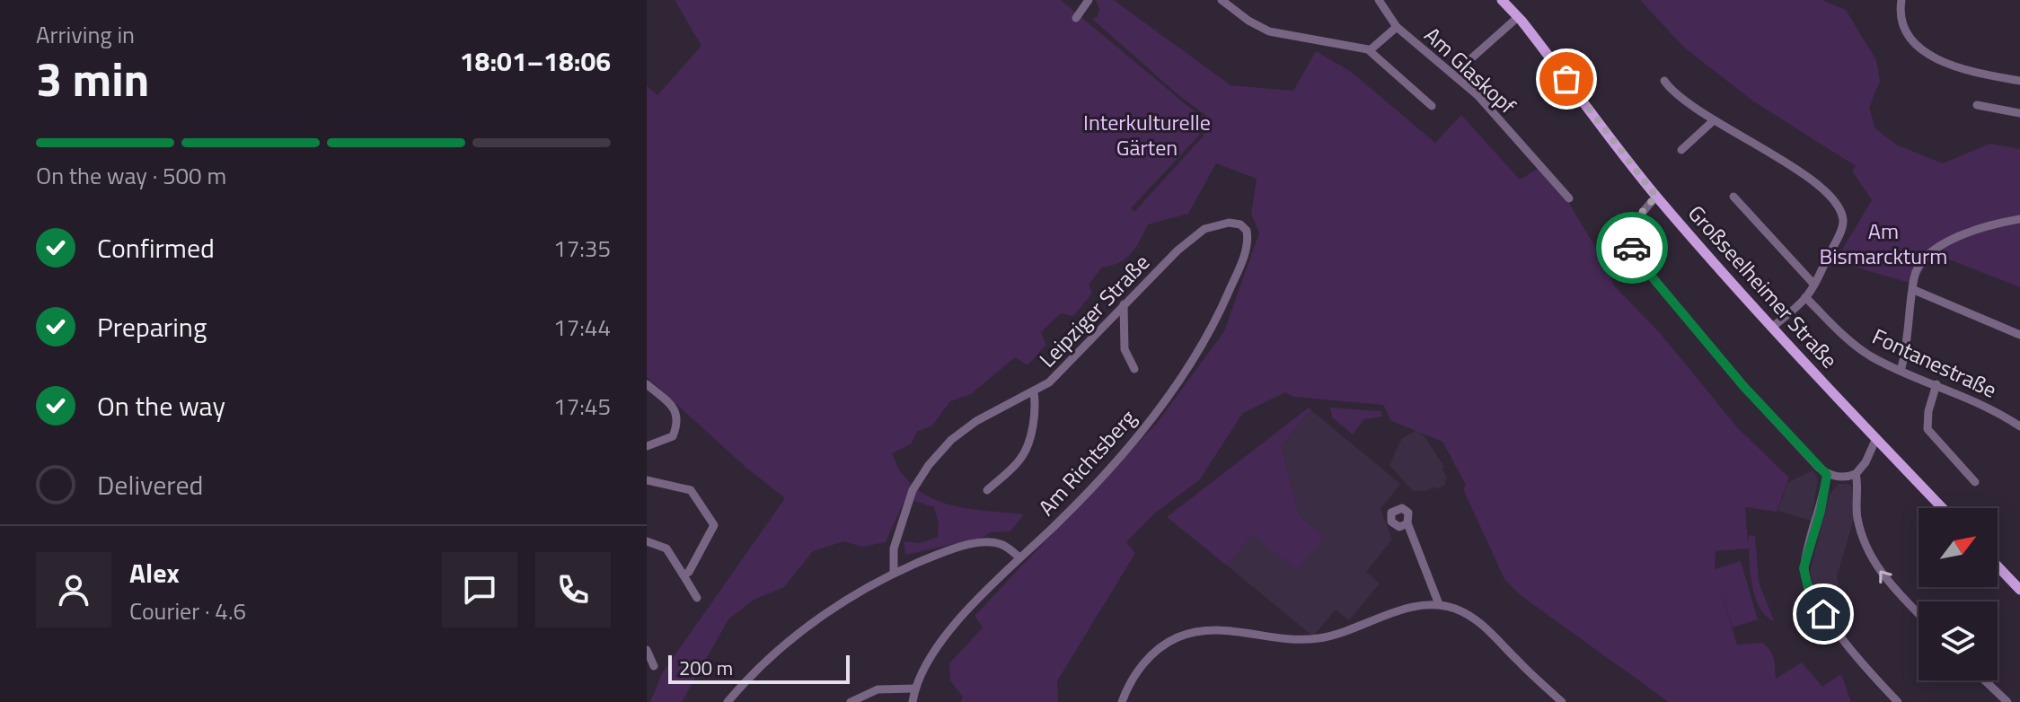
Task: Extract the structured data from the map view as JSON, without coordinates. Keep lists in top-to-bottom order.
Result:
{
  "streets": {
    "main road": ["Großseelheimer Straße"],
    "street": [
      "Am Glaskopf",
      "Leipziger Straße",
      "Fontanestraße",
      "Am Richtsberg"
    ]
  },
  "crossings": [
    ["Leipziger Straße", "Am Richtsberg"]
  ],
  "parks": ["Interkulturelle Gärten", "Am Bismarckturm"],
  "scale_bar": "200 m",
  "north": "top right",
  "page": {
    "heading": ["3 min", "Arriving in", "18:01–18:06"],
    "panel": ["Alex", "Courier · 4.6"],
    "bar": "On the way · 500 m",
    "list": [
      ["Confirmed", "17:35"],
      ["Preparing", "17:44"],
      ["On the way", "17:45"],
      "Delivered"
    ],
    "scale": "200 m"
  }
}
